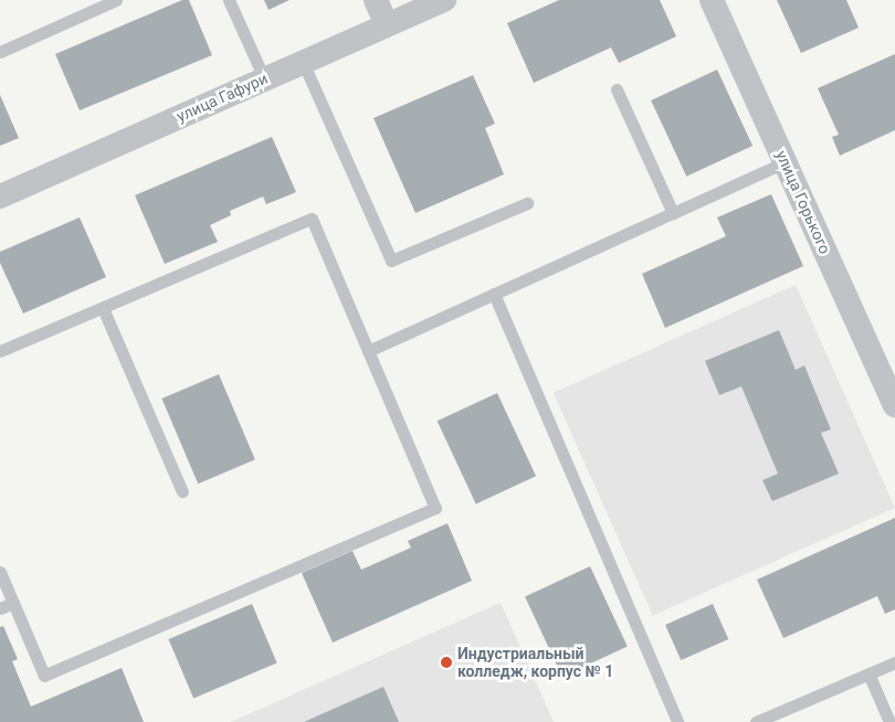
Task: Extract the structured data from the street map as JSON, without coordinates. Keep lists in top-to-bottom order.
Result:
{
  "streets": {
    "street": ["улица Гафури", "улица Горького"]
  },
  "places": ["Индустриальный колледж, корпус № 1"]
}
